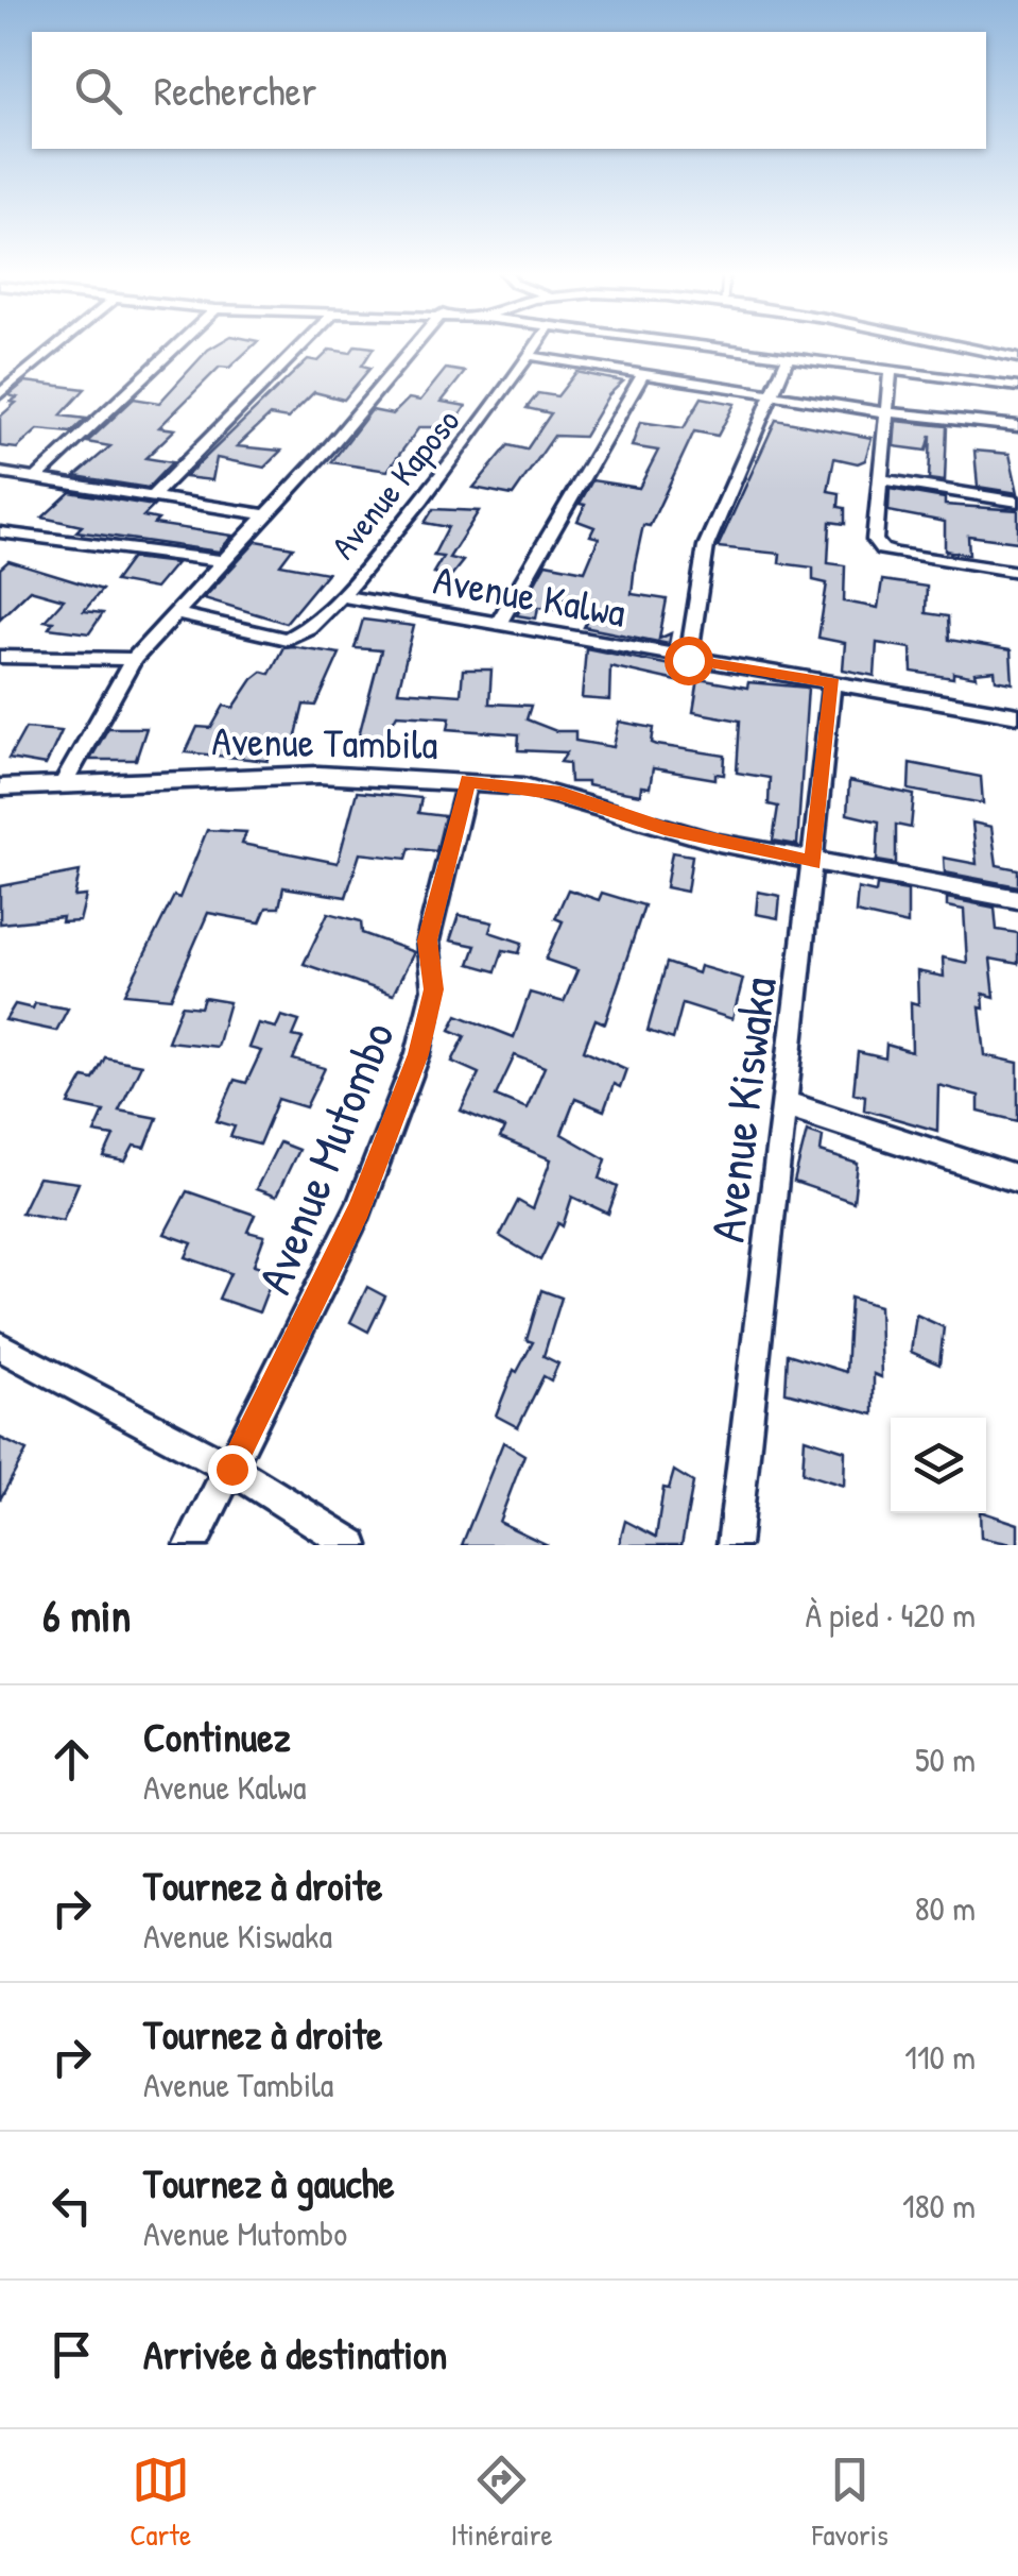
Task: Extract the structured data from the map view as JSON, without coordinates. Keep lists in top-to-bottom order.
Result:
{
  "streets": {
    "street": [
      "Avenue Kaposo",
      "Avenue Kalwa",
      "Avenue Tambila",
      "Avenue Kiswaka",
      "Avenue Mutombo"
    ]
  },
  "crossings": [
    ["Avenue Kaposo", "Avenue Kalwa"],
    ["Avenue Kalwa", "Avenue Kiswaka"],
    ["Avenue Tambila", "Avenue Kiswaka"],
    ["Avenue Tambila", "Avenue Mutombo"]
  ],
  "page": {
    "search": "Rechercher",
    "heading": ["6 min", "À pied · 420 m"],
    "list": [
      ["Continuez", "Avenue Kalwa", "50 m"],
      ["Tournez à droite", "Avenue Kiswaka", "80 m"],
      ["Tournez à droite", "Avenue Tambila", "110 m"],
      ["Tournez à gauche", "Avenue Mutombo", "180 m"],
      "Arrivée à destination"
    ],
    "nav": ["Carte", "Itinéraire", "Favoris"]
  }
}
